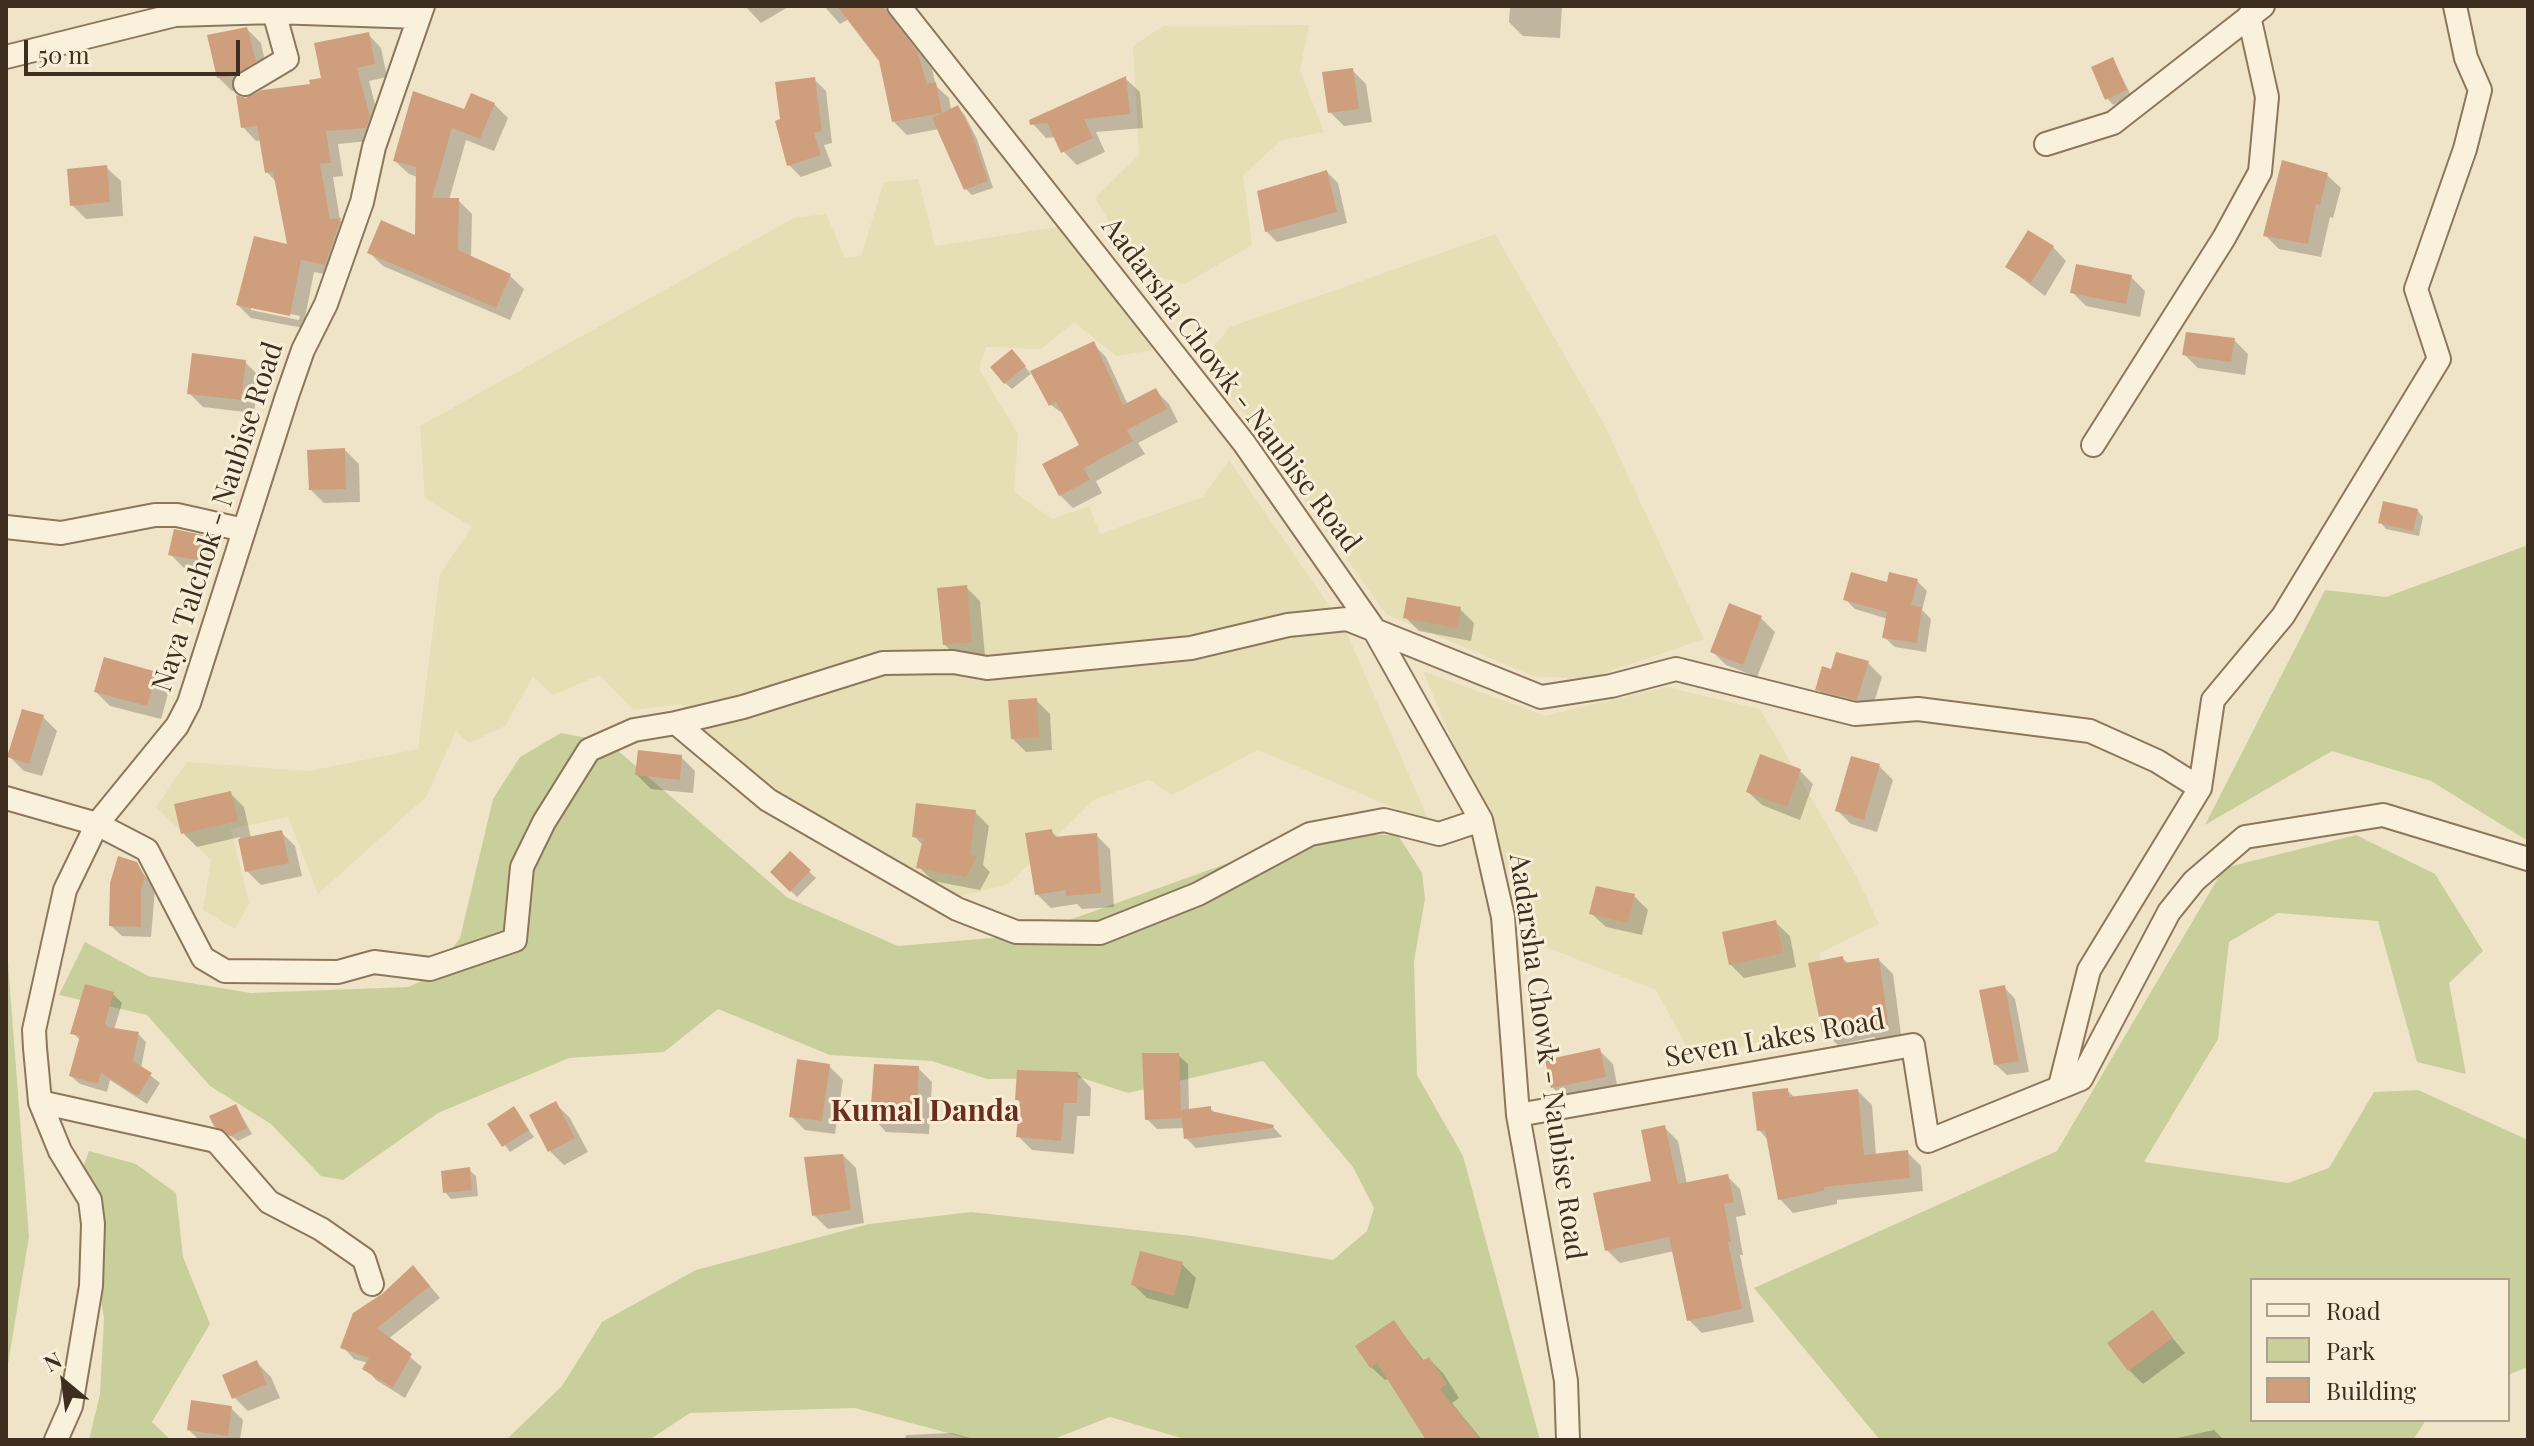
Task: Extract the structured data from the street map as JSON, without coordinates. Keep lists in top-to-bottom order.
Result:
{
  "streets": {
    "street": ["Aadarsha Chowk - Naubise Road", "Naya Talchok - Naubise Road", "Seven Lakes Road"]
  },
  "crossings": [
    ["Aadarsha Chowk - Naubise Road", "Seven Lakes Road"]
  ],
  "districts": ["Kumal Danda"],
  "legend": ["Road", "Park", "Building"],
  "scale_bar": "50 m",
  "north": "top left"
}
